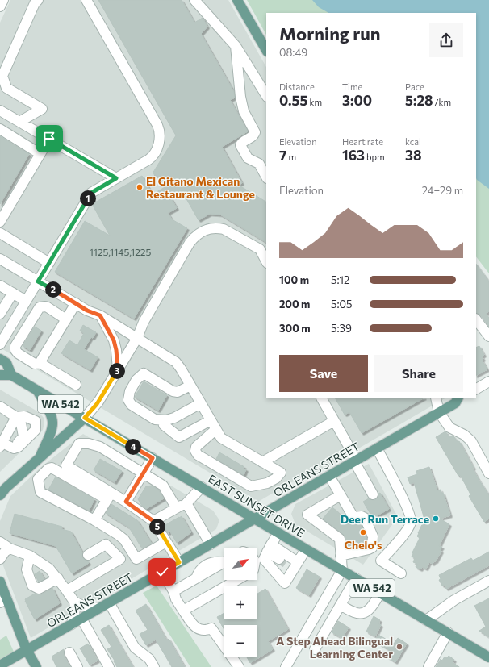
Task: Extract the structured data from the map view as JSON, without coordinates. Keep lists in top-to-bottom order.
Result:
{
  "streets": {
    "main road": ["WA 542", "ORLEANS STREET", "EAST SUNSET DRIVE"]
  },
  "crossings": [
    ["ORLEANS STREET", "EAST SUNSET DRIVE"]
  ],
  "places": [
    "El Gitano Mexican Restaurant & Lounge",
    "Deer Run Terrace",
    "Chelo's",
    "A Step Ahead Bilingual Learning Center"
  ],
  "house_numbers": ["1125,1145,1225"],
  "north": "top right",
  "page": {
    "heading": ["Morning run", "08:49"],
    "stats": [
      ["Distance", "0.55 km"],
      ["Time", "3:00"],
      ["Pace", "5:28 /km"],
      ["Elevation", "7 m"],
      ["Heart rate", "163 bpm"],
      ["kcal", "38"]
    ],
    "chart": ["Elevation", "24–29 m"],
    "pins": [
      "1",
      "2",
      "3",
      "4",
      "5"
    ],
    "list": [
      {
        "name": "100 m",
        "note": "5:12"
      },
      {
        "name": "200 m",
        "note": "5:05"
      },
      {
        "name": "300 m",
        "note": "5:39"
      }
    ],
    "buttons": ["Save", "Share"],
    "map_buttons": ["+", "−"]
  }
}
